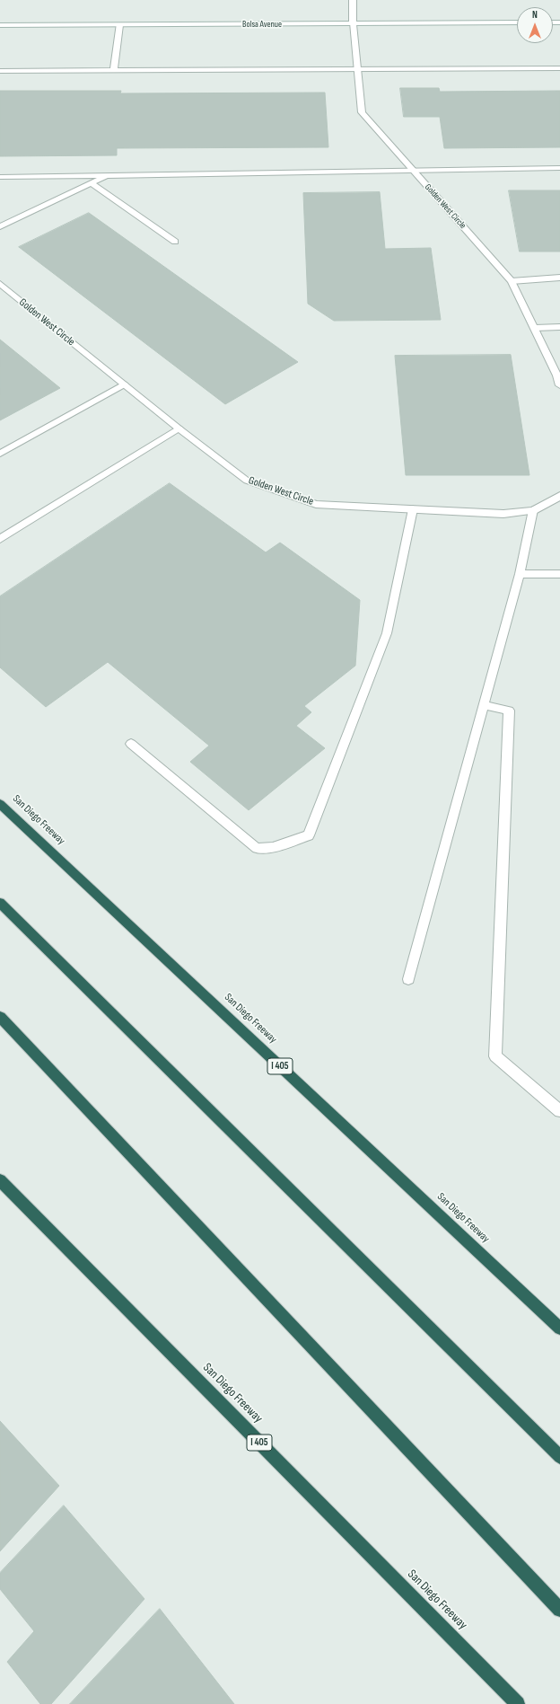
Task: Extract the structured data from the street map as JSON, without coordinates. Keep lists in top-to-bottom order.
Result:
{
  "streets": {
    "highway": ["San Diego Freeway", "I 405"],
    "street": ["Bolsa Avenue", "Golden West Circle"]
  },
  "crossings": [
    ["Bolsa Avenue", "Golden West Circle"]
  ],
  "north": "top"
}
